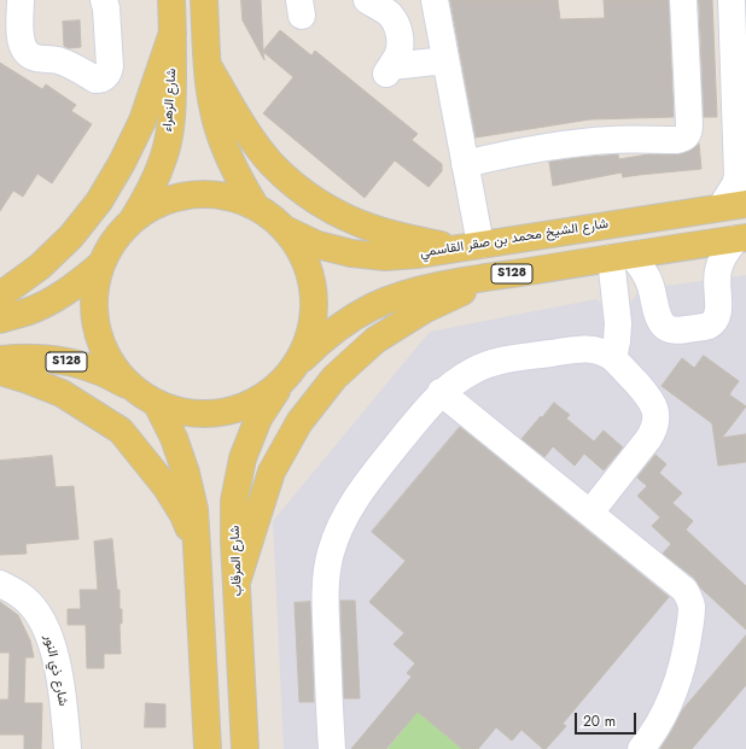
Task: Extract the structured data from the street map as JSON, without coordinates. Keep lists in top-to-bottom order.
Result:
{
  "streets": {
    "main road": [
      "شارع الزهراء",
      "شارع الشيخ محمد بن صقر القاسمي",
      "S128",
      "شارع المرقاب"
    ],
    "street": ["شارع ذي النور"]
  },
  "scale_bar": "20 m"
}
